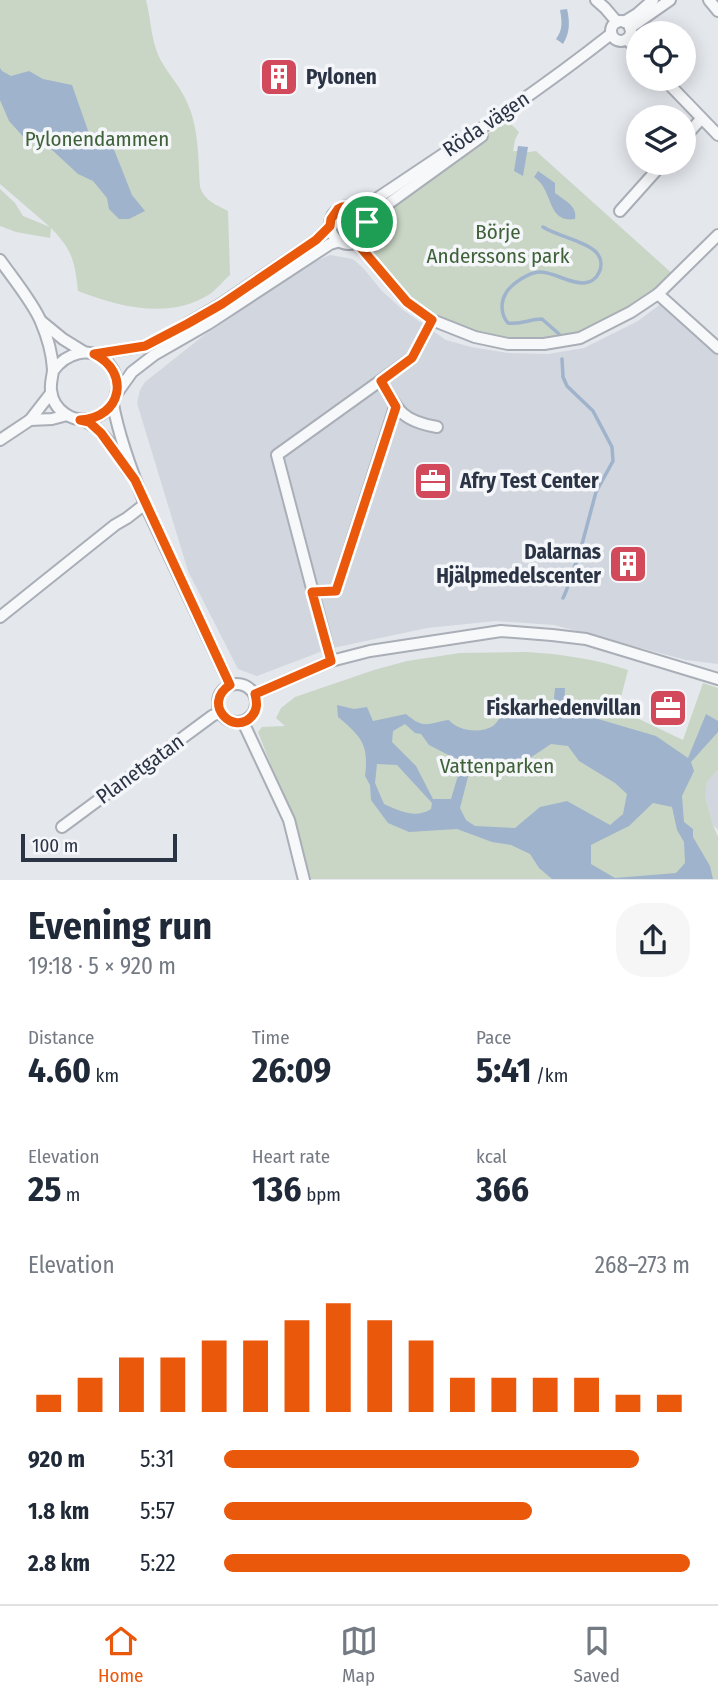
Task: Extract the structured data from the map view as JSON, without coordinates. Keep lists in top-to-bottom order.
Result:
{
  "streets": {
    "street": ["Röda vägen", "Planetgatan"]
  },
  "parks": ["Pylonendammen", "Börje Anderssons park", "Vattenparken"],
  "places": {
    "building": ["Pylonen", "Dalarnas Hjälpmedelscenter"],
    "office": ["Afry Test Center", "Fiskarhedenvillan"]
  },
  "scale_bar": "100 m",
  "page": {
    "scale": "100 m",
    "heading": ["Evening run", "19:18 · 5 × 920 m"],
    "stats": [
      ["Distance", "4.60 km"],
      ["Time", "26:09"],
      ["Pace", "5:41 /km"],
      ["Elevation", "25 m"],
      ["Heart rate", "136 bpm"],
      ["kcal", "366"]
    ],
    "chart": ["Elevation", "268–273 m"],
    "list": [
      {
        "name": "920 m",
        "note": "5:31"
      },
      {
        "name": "1.8 km",
        "note": "5:57"
      },
      {
        "name": "2.8 km",
        "note": "5:22"
      }
    ],
    "tabs": ["Home", "Map", "Saved"]
  }
}
